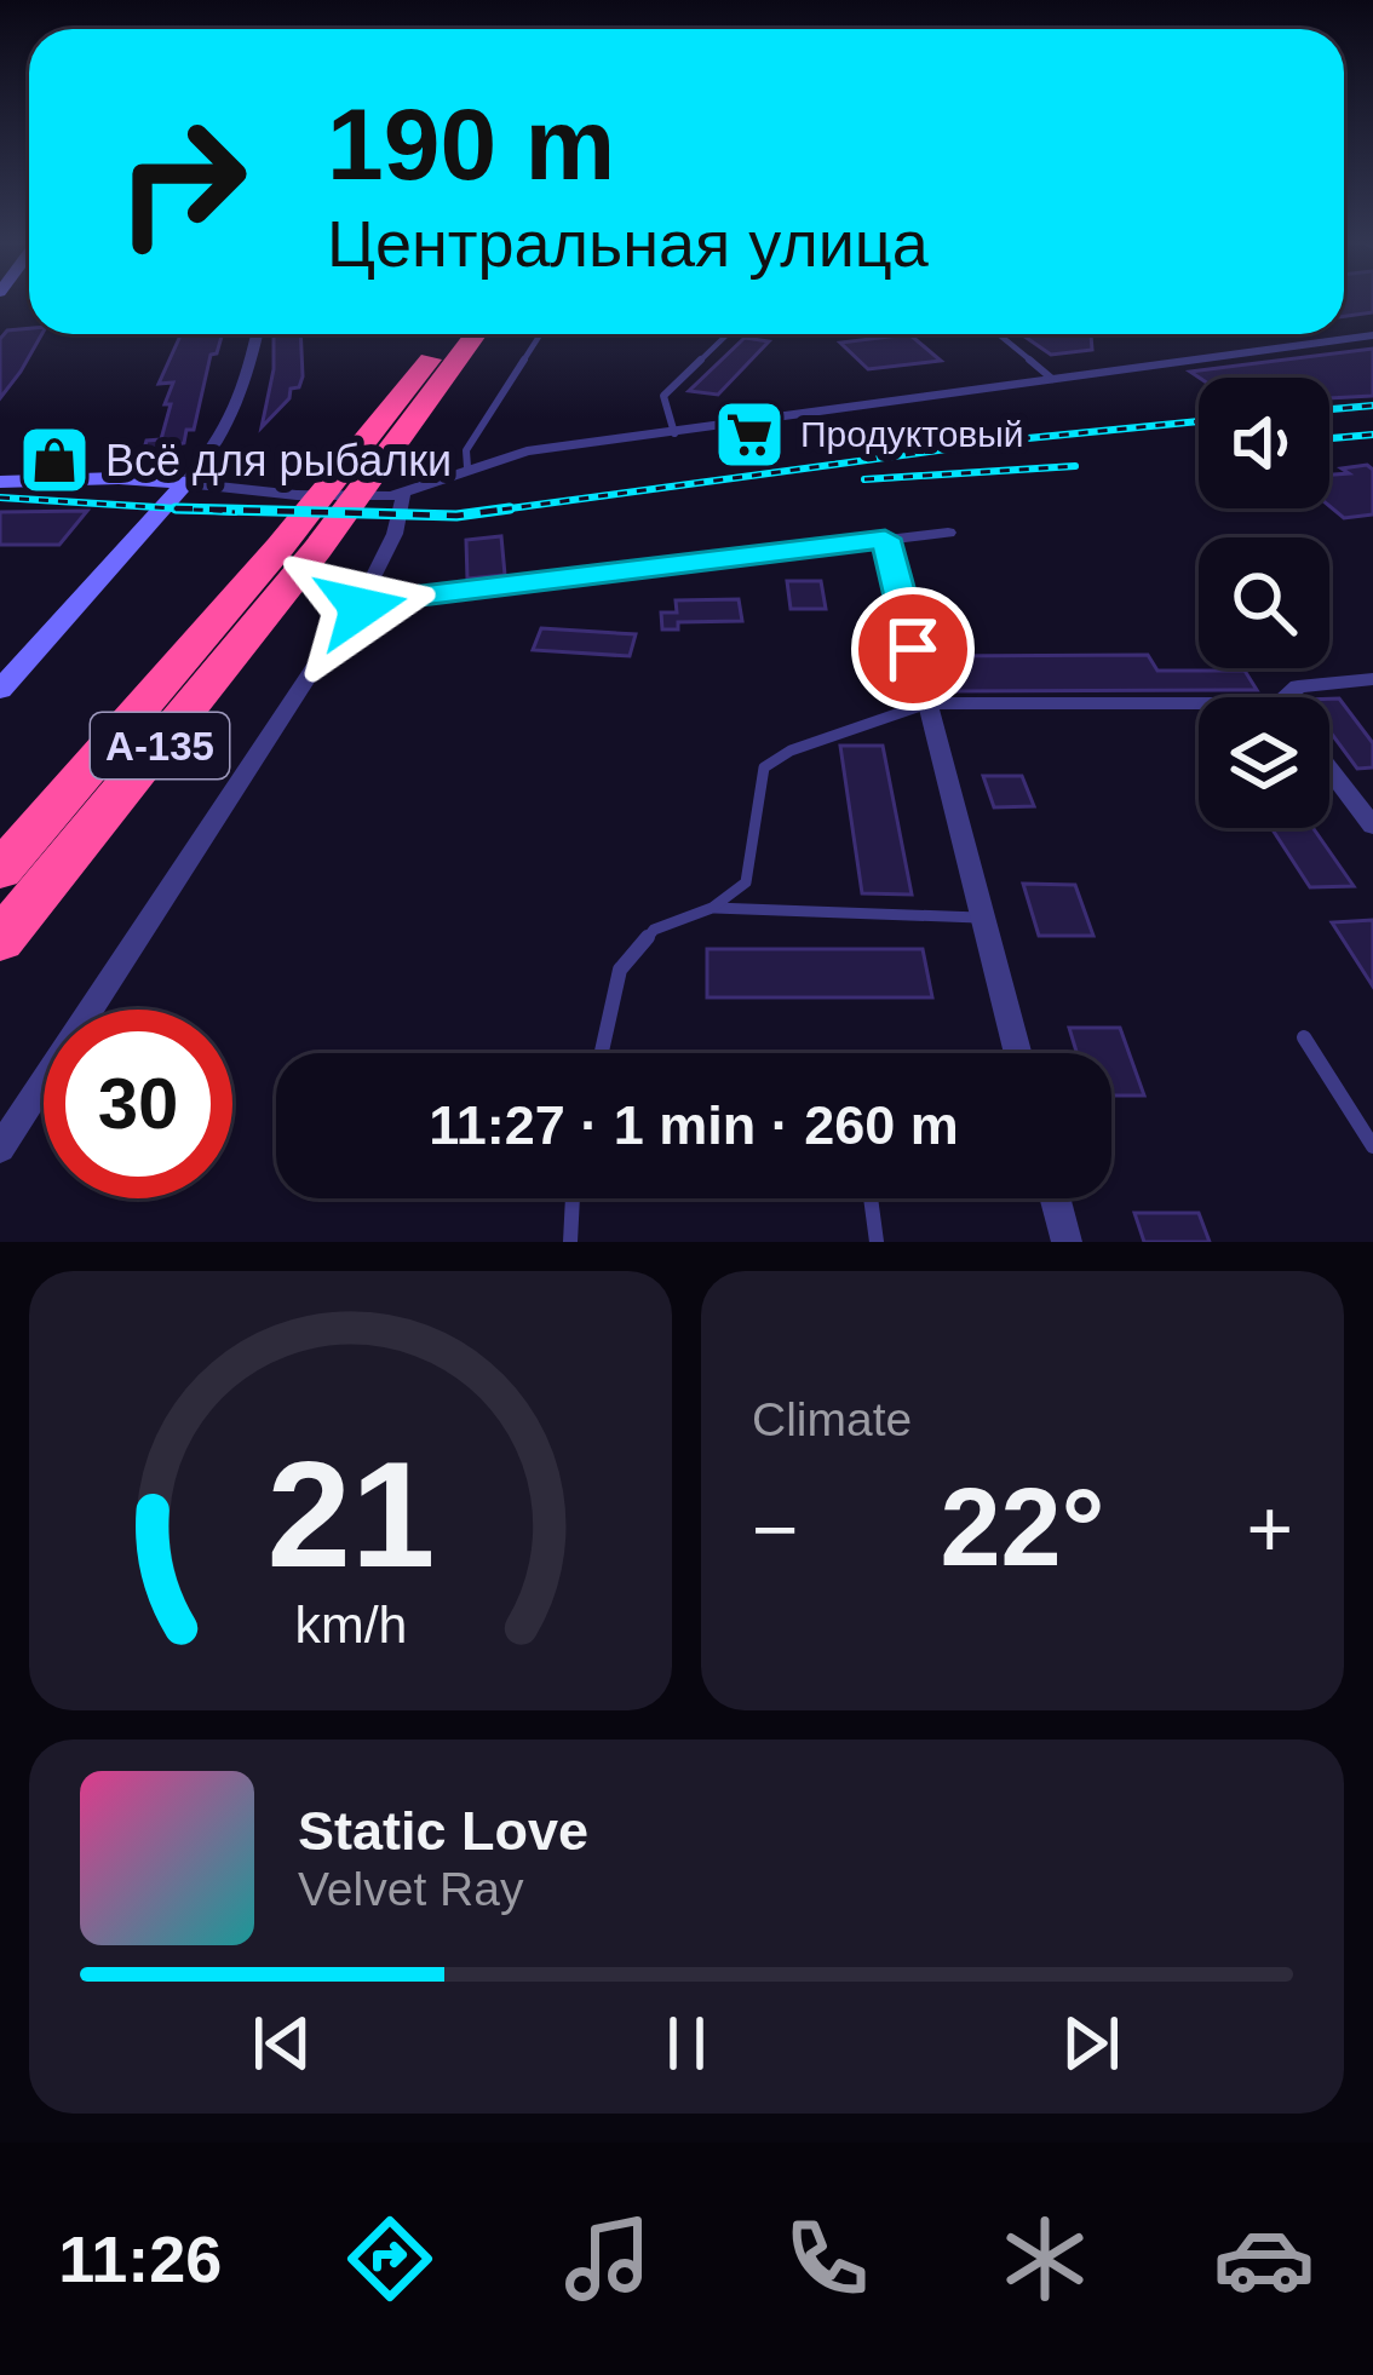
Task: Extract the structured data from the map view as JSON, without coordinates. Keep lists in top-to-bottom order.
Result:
{
  "streets": {
    "highway": ["А-135"]
  },
  "places": {
    "supermarket": ["Продуктовый"],
    "shop": ["Всё для рыбалки"]
  },
  "page": {
    "turn": ["190 m", "Центральная улица"],
    "limit": "30",
    "trip": "11:27 · 1 min · 260 m",
    "tile": "Climate",
    "heat": ["−", "22°", "+"],
    "song": ["Static Love", "Velvet Ray"],
    "tabs": "11:26",
    "gauge": ["21", "km/h"]
  }
}
